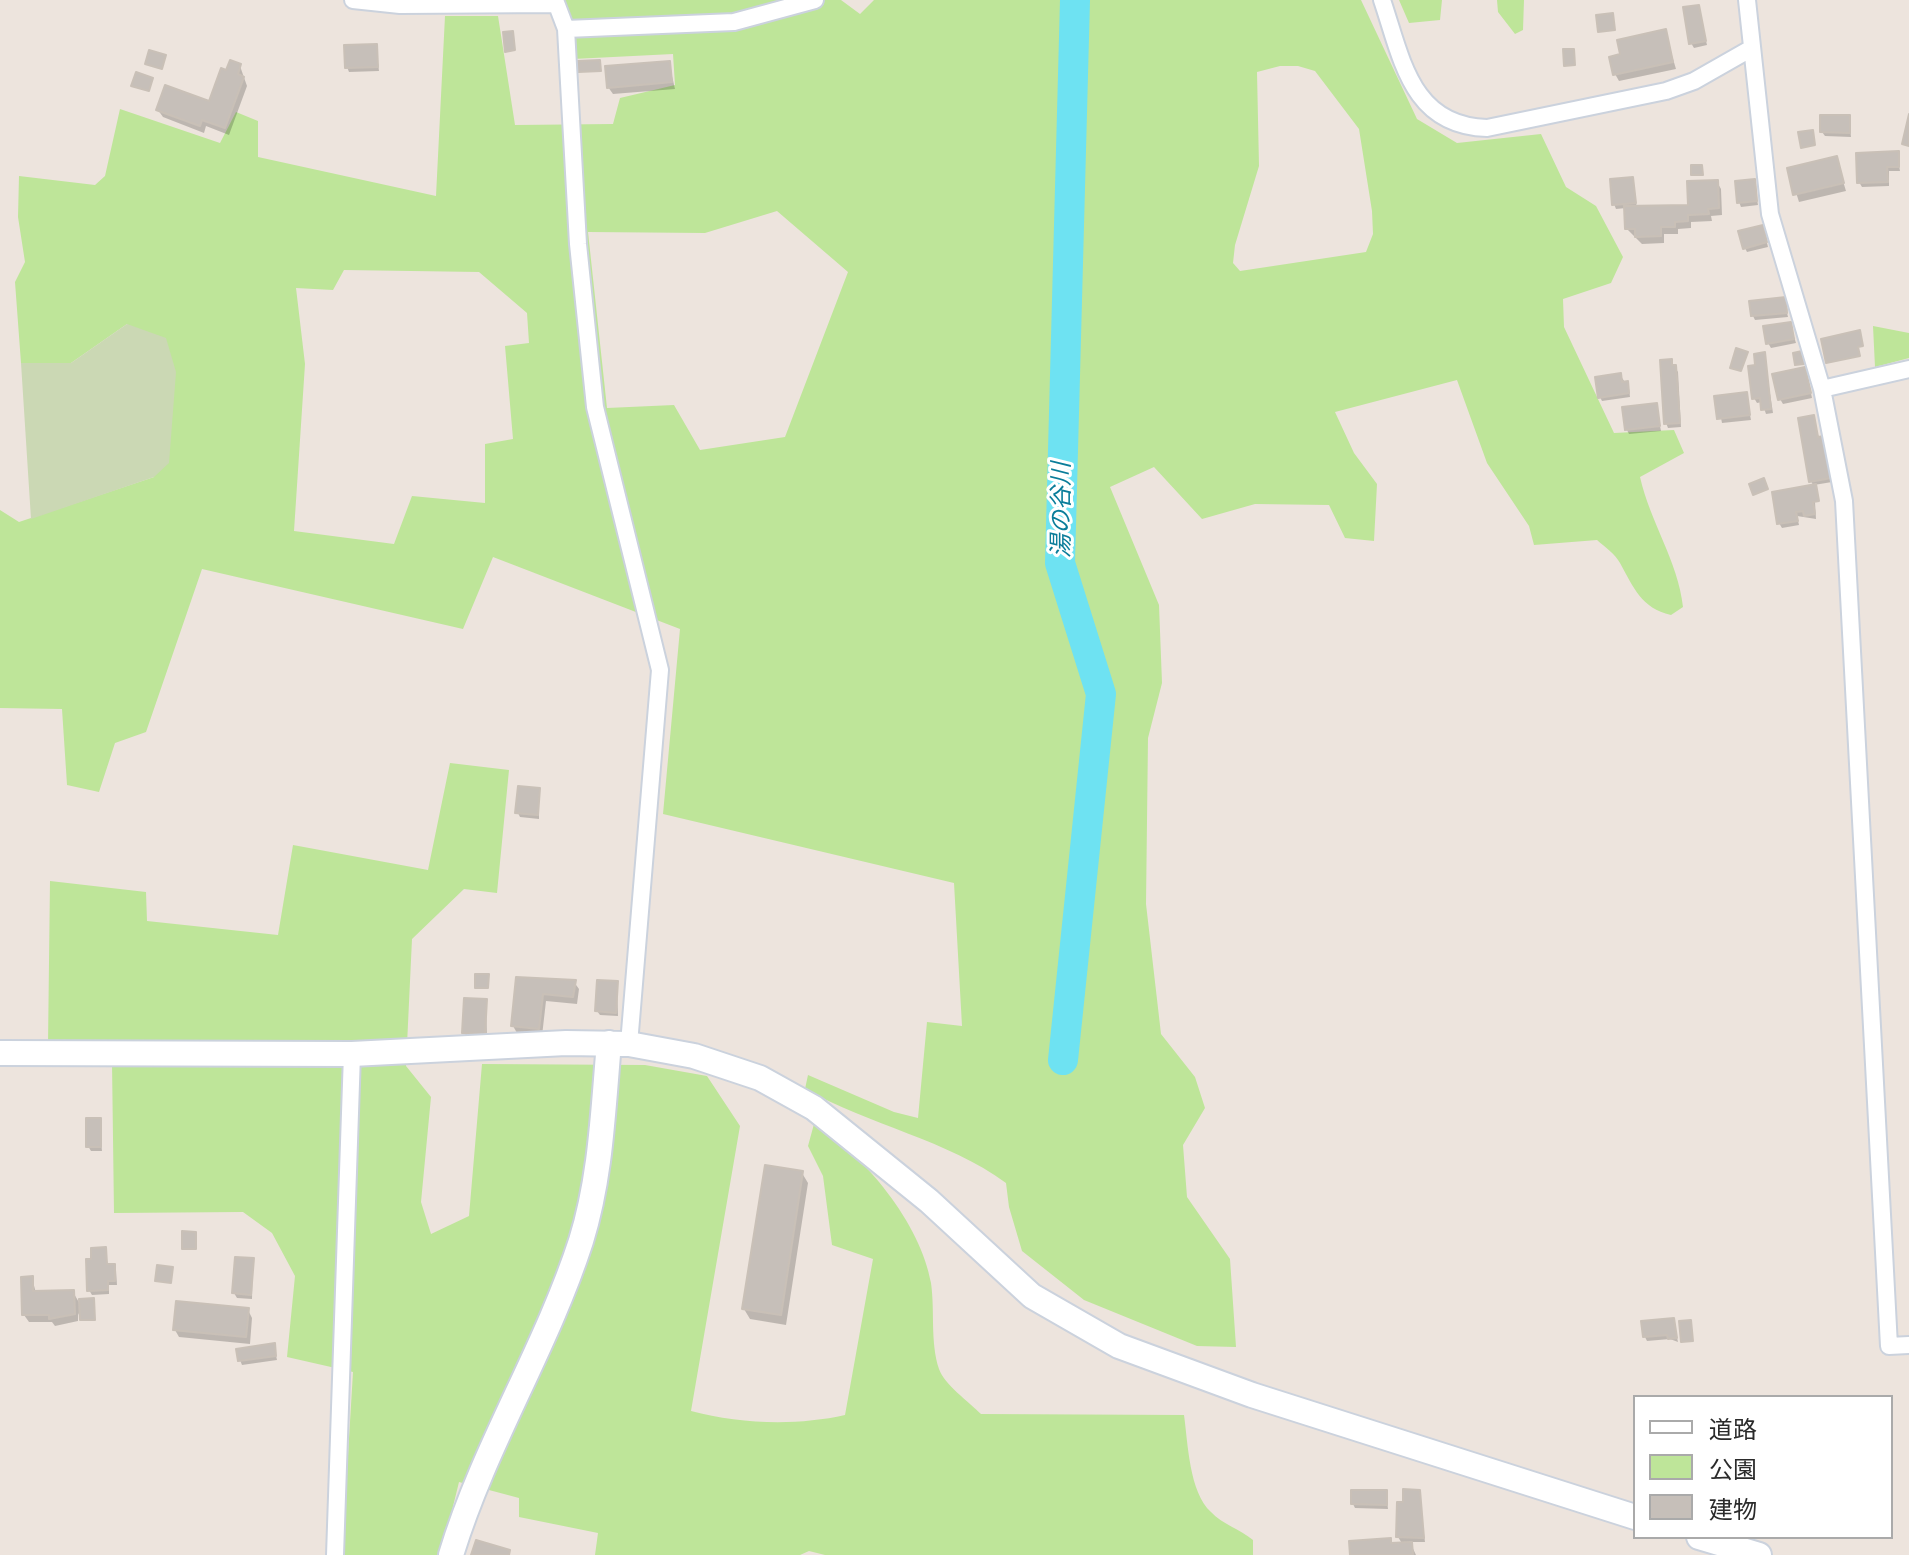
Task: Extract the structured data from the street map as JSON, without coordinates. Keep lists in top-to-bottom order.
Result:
{
  "water": ["湯の谷川"],
  "legend": ["道路", "公園", "建物"]
}
